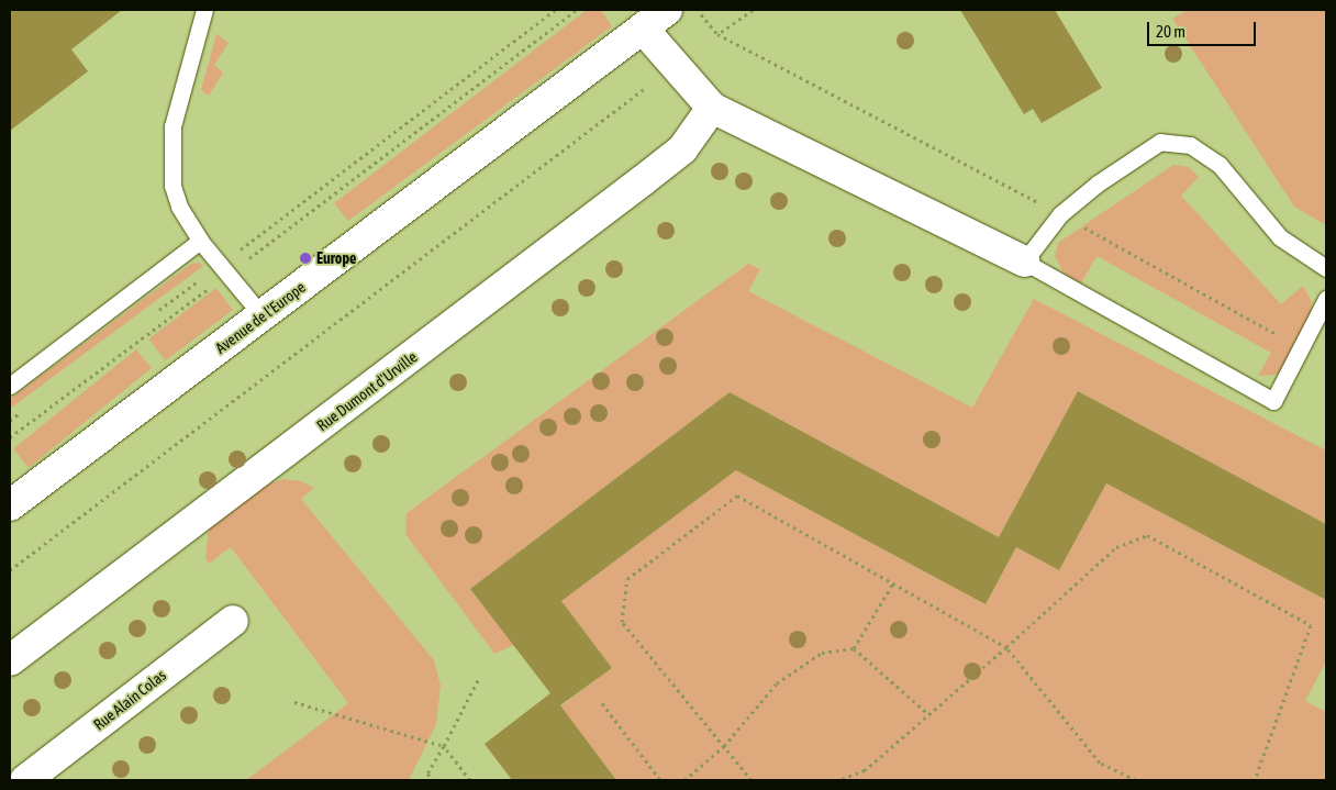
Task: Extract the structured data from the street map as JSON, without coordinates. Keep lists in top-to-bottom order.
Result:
{
  "streets": {
    "street": ["Avenue de l'Europe", "Rue Dumont d'Urville", "Rue Alain Colas"]
  },
  "places": ["Europe"],
  "scale_bar": "20 m"
}
